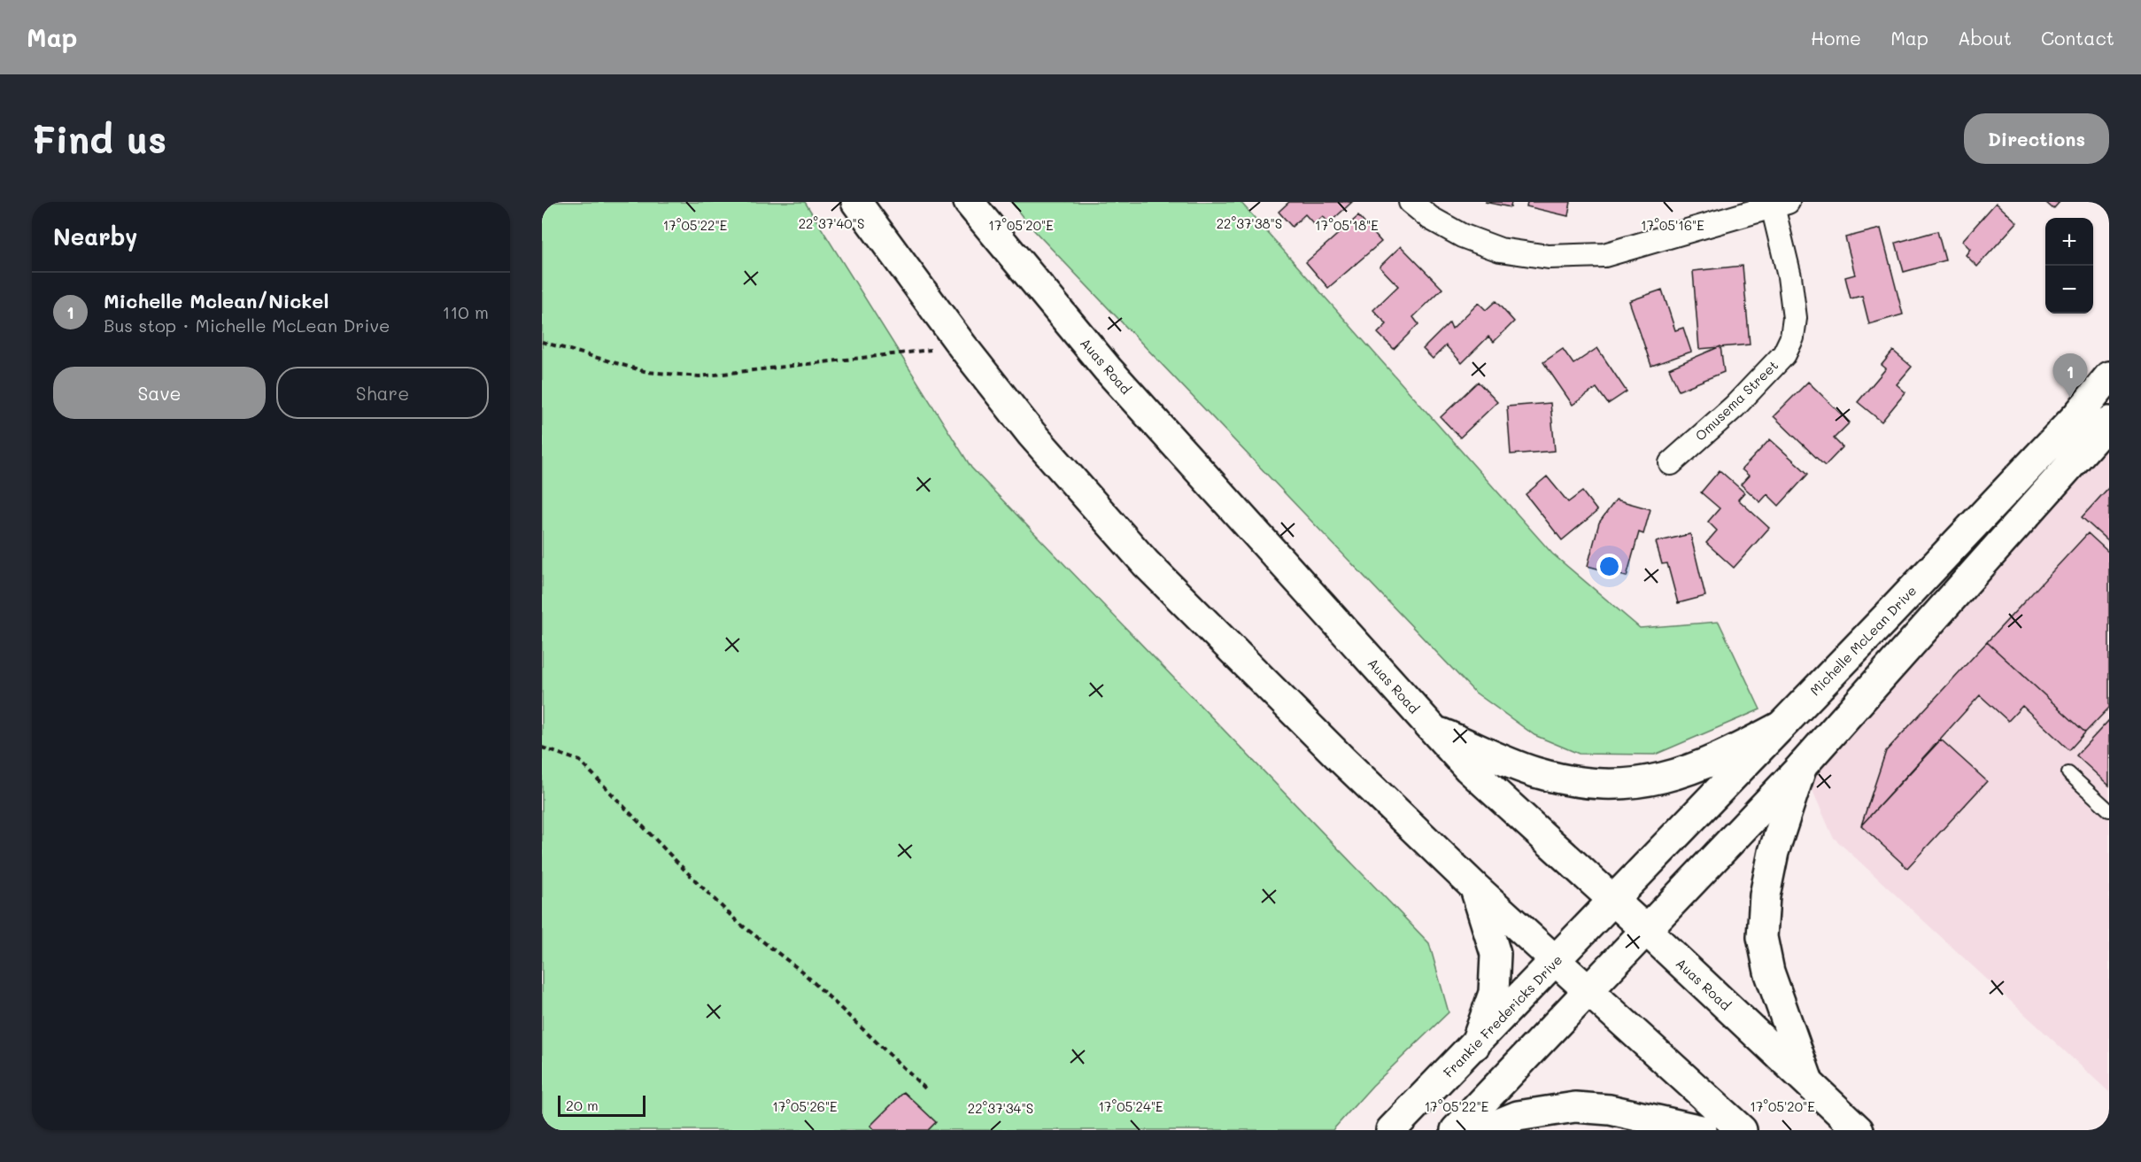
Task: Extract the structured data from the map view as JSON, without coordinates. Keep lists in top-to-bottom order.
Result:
{
  "streets": {
    "main road": ["Auas Road", "Michelle McLean Drive", "Frankie Fredericks Drive"],
    "street": ["Omusema Street"]
  },
  "crossings": [
    ["Auas Road", "Michelle McLean Drive"],
    ["Auas Road", "Frankie Fredericks Drive"],
    ["Michelle McLean Drive", "Frankie Fredericks Drive"]
  ],
  "scale_bar": "20 m",
  "page": {
    "header": "Map",
    "nav": [
      "Home",
      "Map",
      "About",
      "Contact"
    ],
    "buttons": [
      "Directions",
      ["Save", "Share"]
    ],
    "title": "Find us",
    "heading": "Nearby",
    "map_buttons": ["+", "−"],
    "list": [
      {
        "mark": "1",
        "name": "Michelle Mclean/Nickel",
        "note": "Bus stop · Michelle McLean Drive",
        "value": "110 m"
      }
    ],
    "pins": "1",
    "scale": "20 m"
  },
  "coordinates": [
    "22°37'40\"S",
    "22°37'38\"S",
    "17°05'22\"E",
    "17°05'20\"E",
    "17°05'18\"E",
    "17°05'16\"E",
    "17°05'26\"E",
    "17°05'24\"E",
    "22°37'34\"S"
  ]
}
